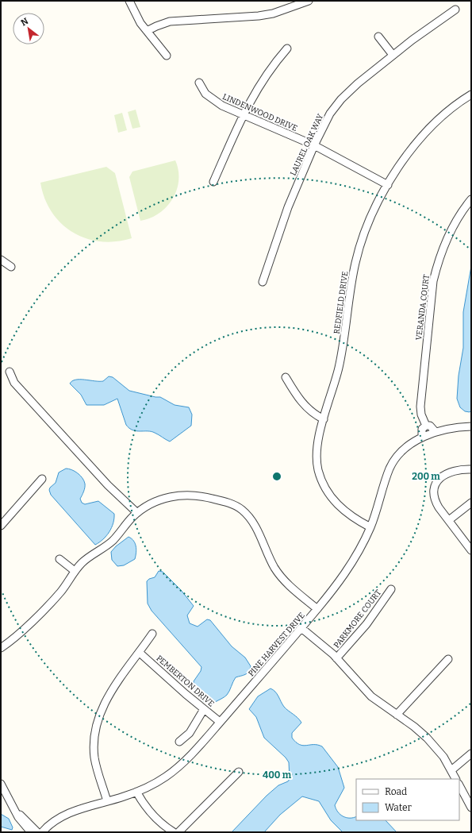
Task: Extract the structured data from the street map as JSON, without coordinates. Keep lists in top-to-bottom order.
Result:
{
  "streets": {
    "street": [
      "LINDENWOOD DRIVE",
      "LAUREL OAK WAY",
      "REDFIELD DRIVE",
      "VERANDA COURT",
      "PARKMORE COURT",
      "PINE HARVEST DRIVE",
      "PEMBERTON DRIVE"
    ]
  },
  "crossings": [
    ["LINDENWOOD DRIVE", "LAUREL OAK WAY"],
    ["LINDENWOOD DRIVE", "REDFIELD DRIVE"],
    ["REDFIELD DRIVE", "PINE HARVEST DRIVE"],
    ["PINE HARVEST DRIVE", "PEMBERTON DRIVE"]
  ],
  "legend": ["Road", "Water"],
  "north": "top left",
  "rings": ["200 m", "400 m"]
}
